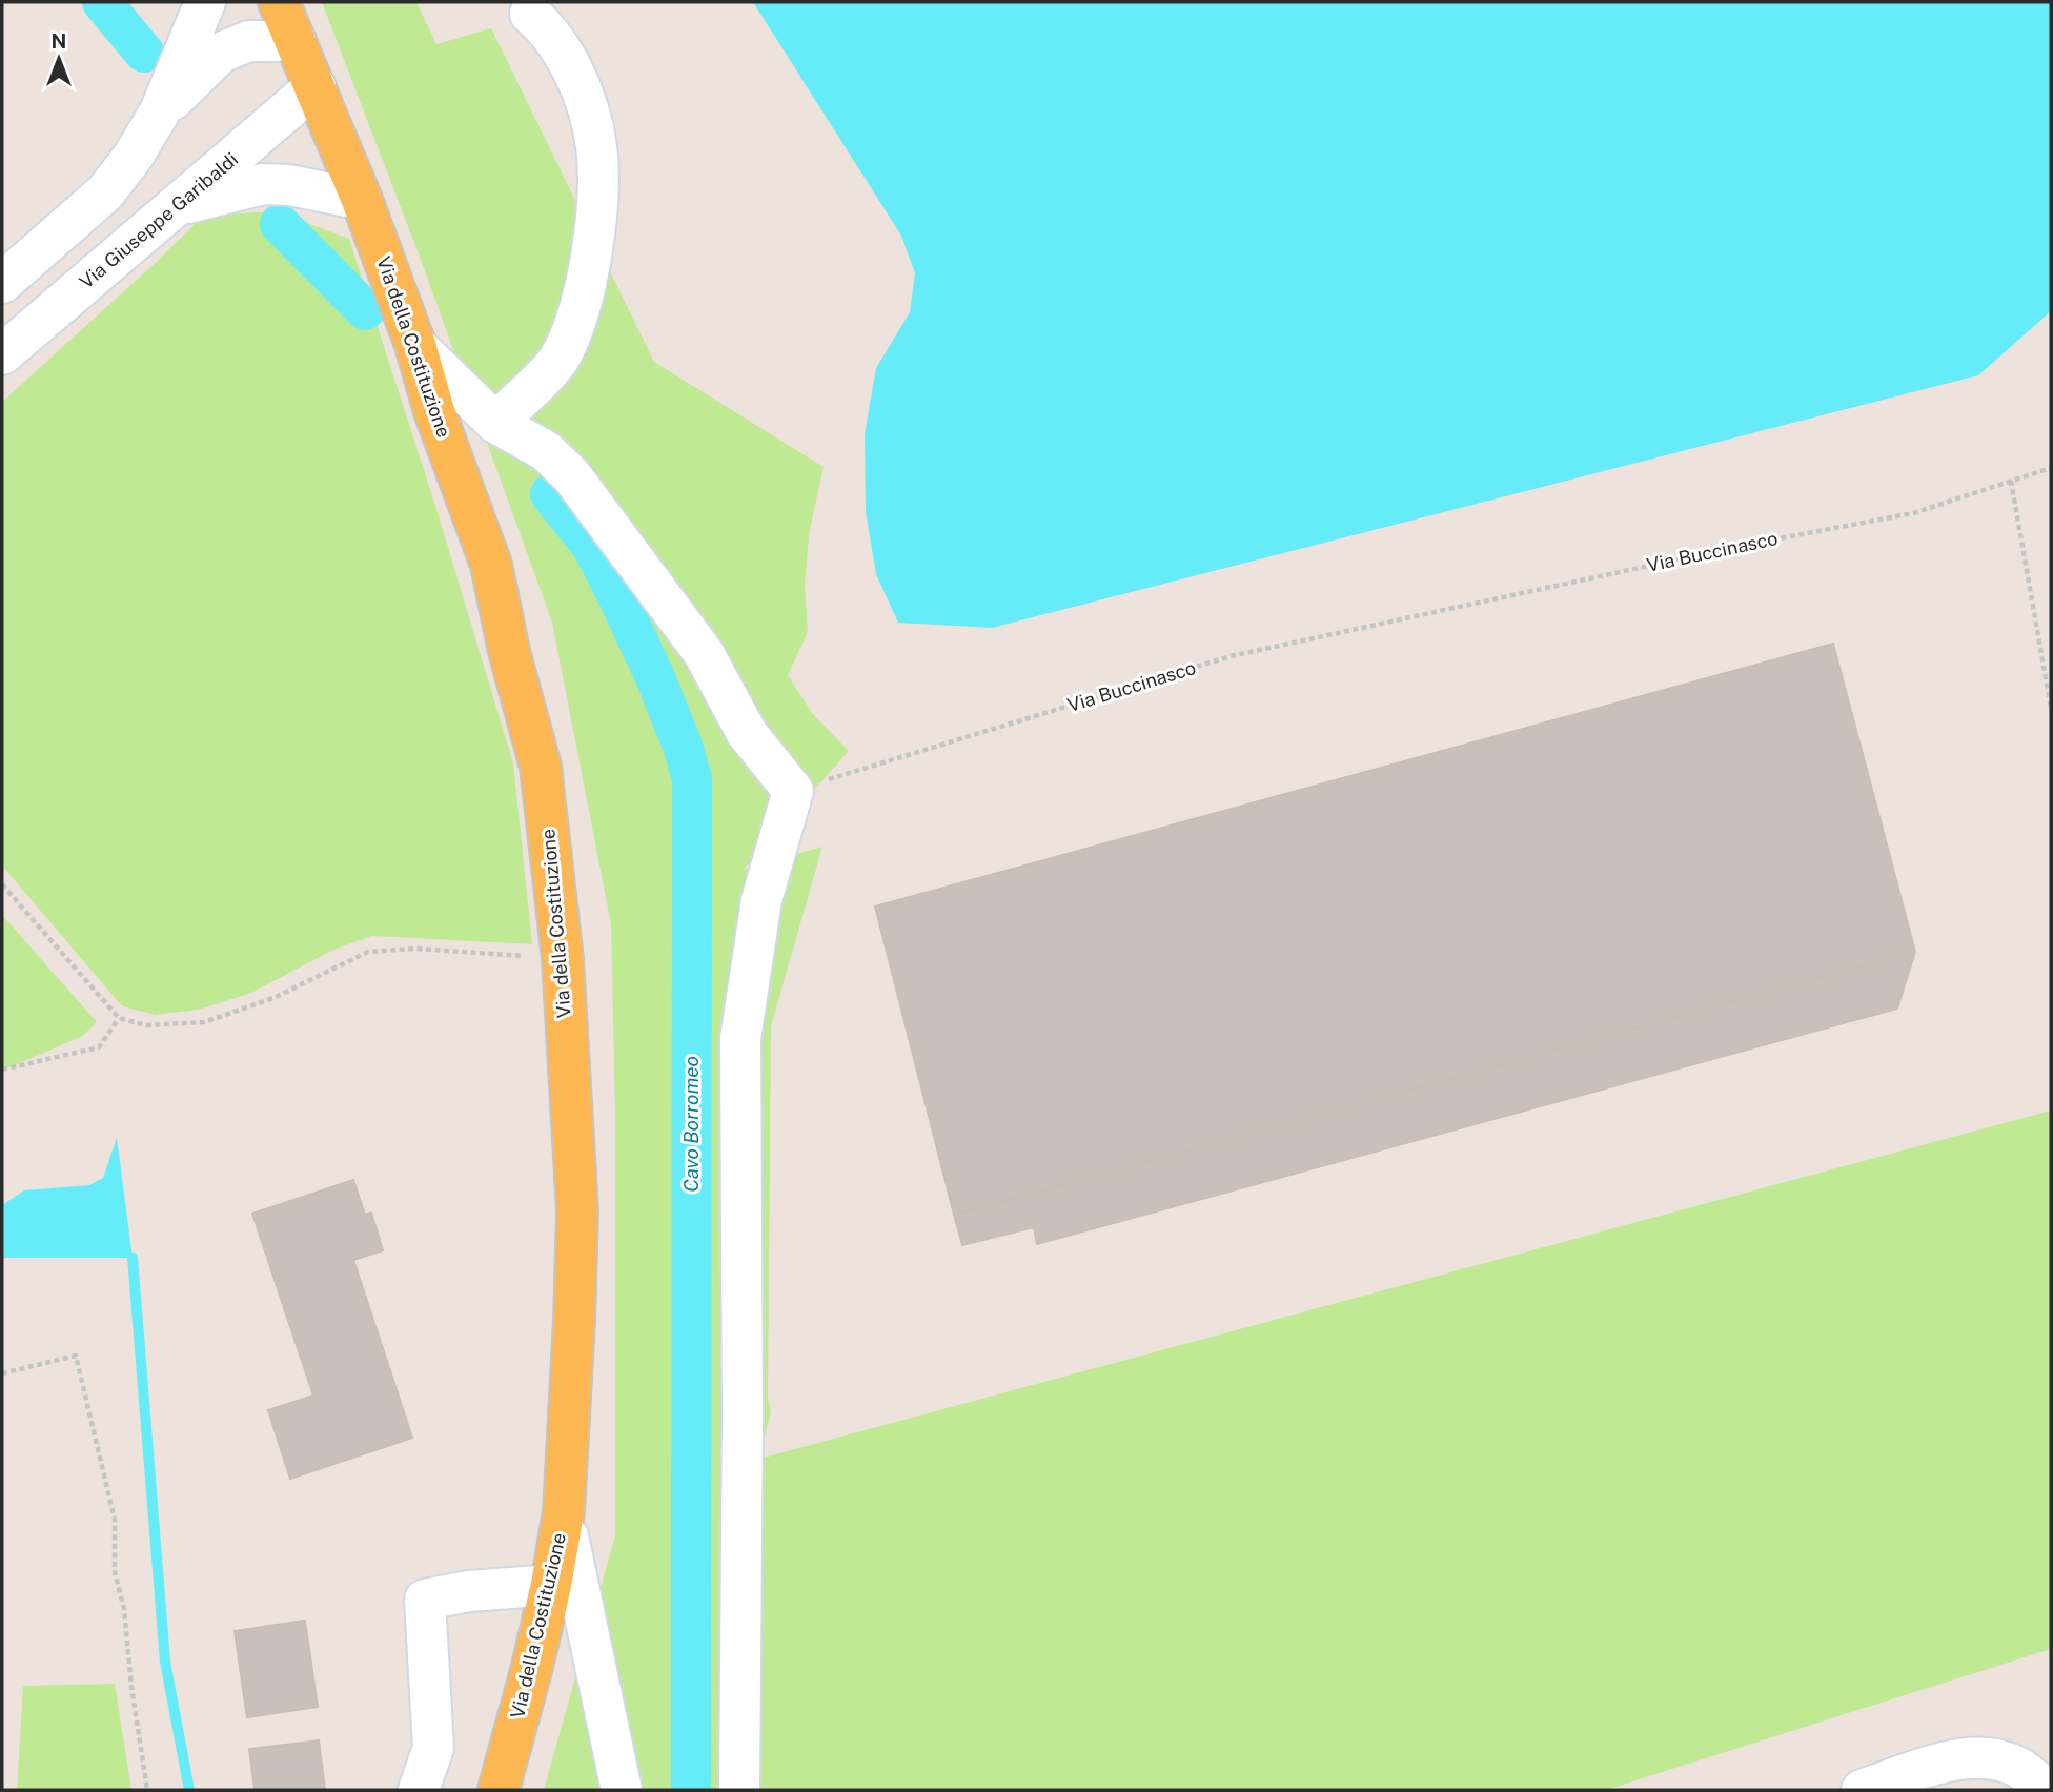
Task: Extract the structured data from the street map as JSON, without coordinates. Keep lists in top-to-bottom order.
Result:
{
  "streets": {
    "main road": ["Via della Costituzione"],
    "street": ["Via Giuseppe Garibaldi"],
    "path": ["Via Buccinasco"]
  },
  "crossings": [
    ["Via Giuseppe Garibaldi", "Via della Costituzione"]
  ],
  "water": ["Cavo Borromeo"],
  "north": "top"
}
